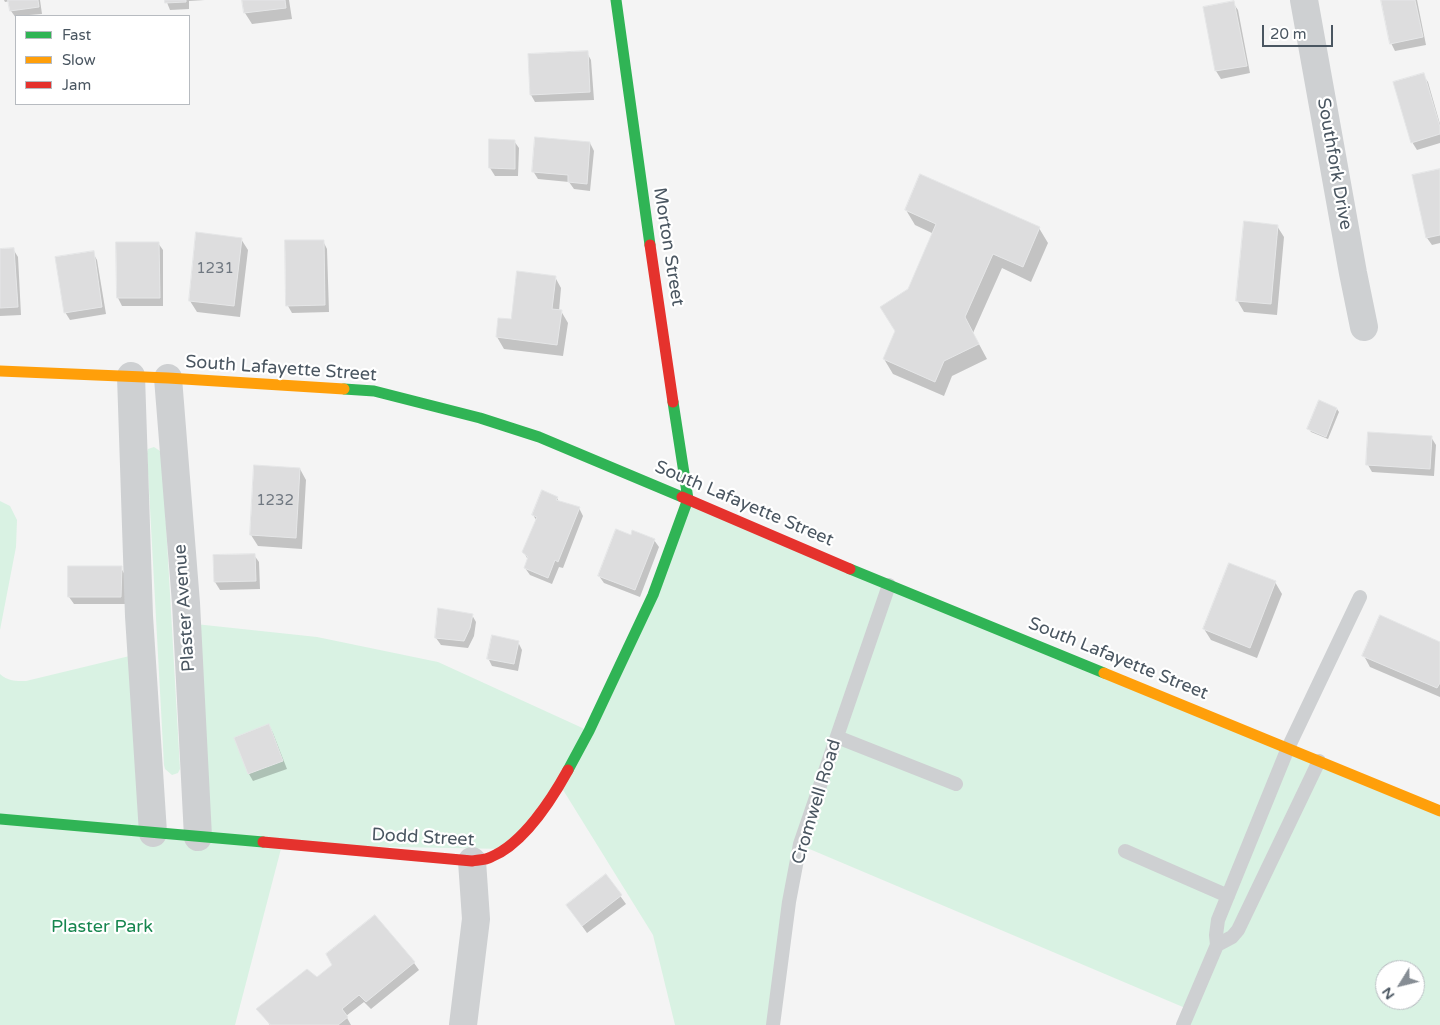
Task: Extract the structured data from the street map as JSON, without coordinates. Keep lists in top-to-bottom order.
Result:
{
  "streets": {
    "main road": ["Morton Street", "South Lafayette Street", "Dodd Street"],
    "street": ["Southfork Drive", "Plaster Avenue"],
    "lane": ["Cromwell Road"]
  },
  "crossings": [
    ["Morton Street", "South Lafayette Street"],
    ["Morton Street", "Dodd Street"],
    ["South Lafayette Street", "Plaster Avenue"],
    ["South Lafayette Street", "Cromwell Road"],
    ["South Lafayette Street", "Dodd Street"],
    ["Plaster Avenue", "Dodd Street"]
  ],
  "parks": ["Plaster Park"],
  "house_numbers": ["1231", "1232"],
  "legend": ["Fast", "Slow", "Jam"],
  "scale_bar": "20 m",
  "north": "bottom left"
}
